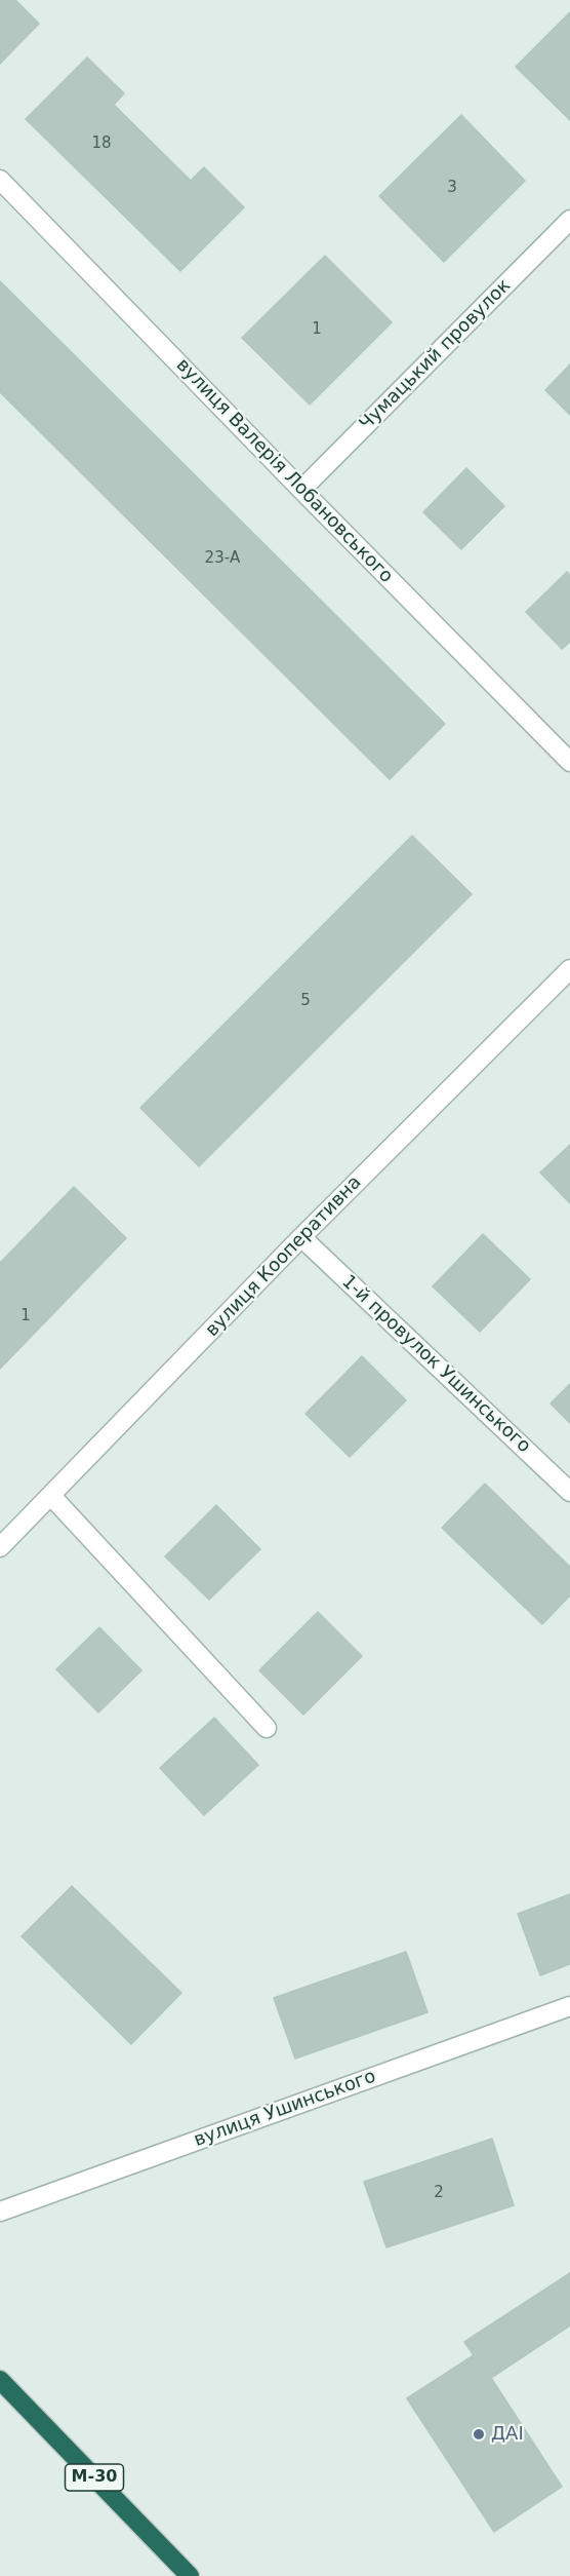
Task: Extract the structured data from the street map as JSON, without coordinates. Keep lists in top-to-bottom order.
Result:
{
  "streets": {
    "highway": ["М-30"],
    "street": [
      "Чумацький провулок",
      "вулиця Валерія Лобановського",
      "вулиця Кооперативна",
      "1-й провулок Ушинського",
      "вулиця Ушинського"
    ]
  },
  "crossings": [
    ["Чумацький провулок", "вулиця Валерія Лобановського"],
    ["вулиця Кооперативна", "1-й провулок Ушинського"]
  ],
  "places": ["ДАІ"],
  "house_numbers": [
    "18",
    "3",
    "1",
    "23-А",
    "5",
    "1",
    "2"
  ]
}
